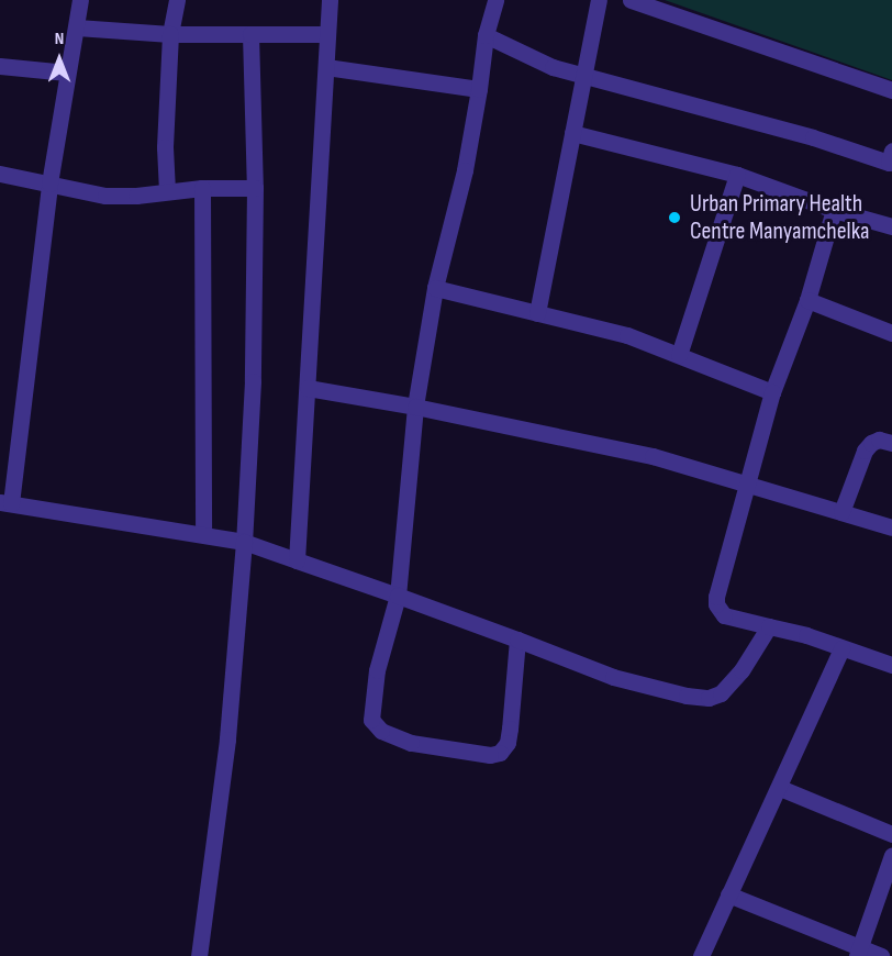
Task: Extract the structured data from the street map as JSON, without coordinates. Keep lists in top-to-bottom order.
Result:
{
  "places": ["Urban Primary Health Centre Manyamchelka"],
  "north": "top"
}
